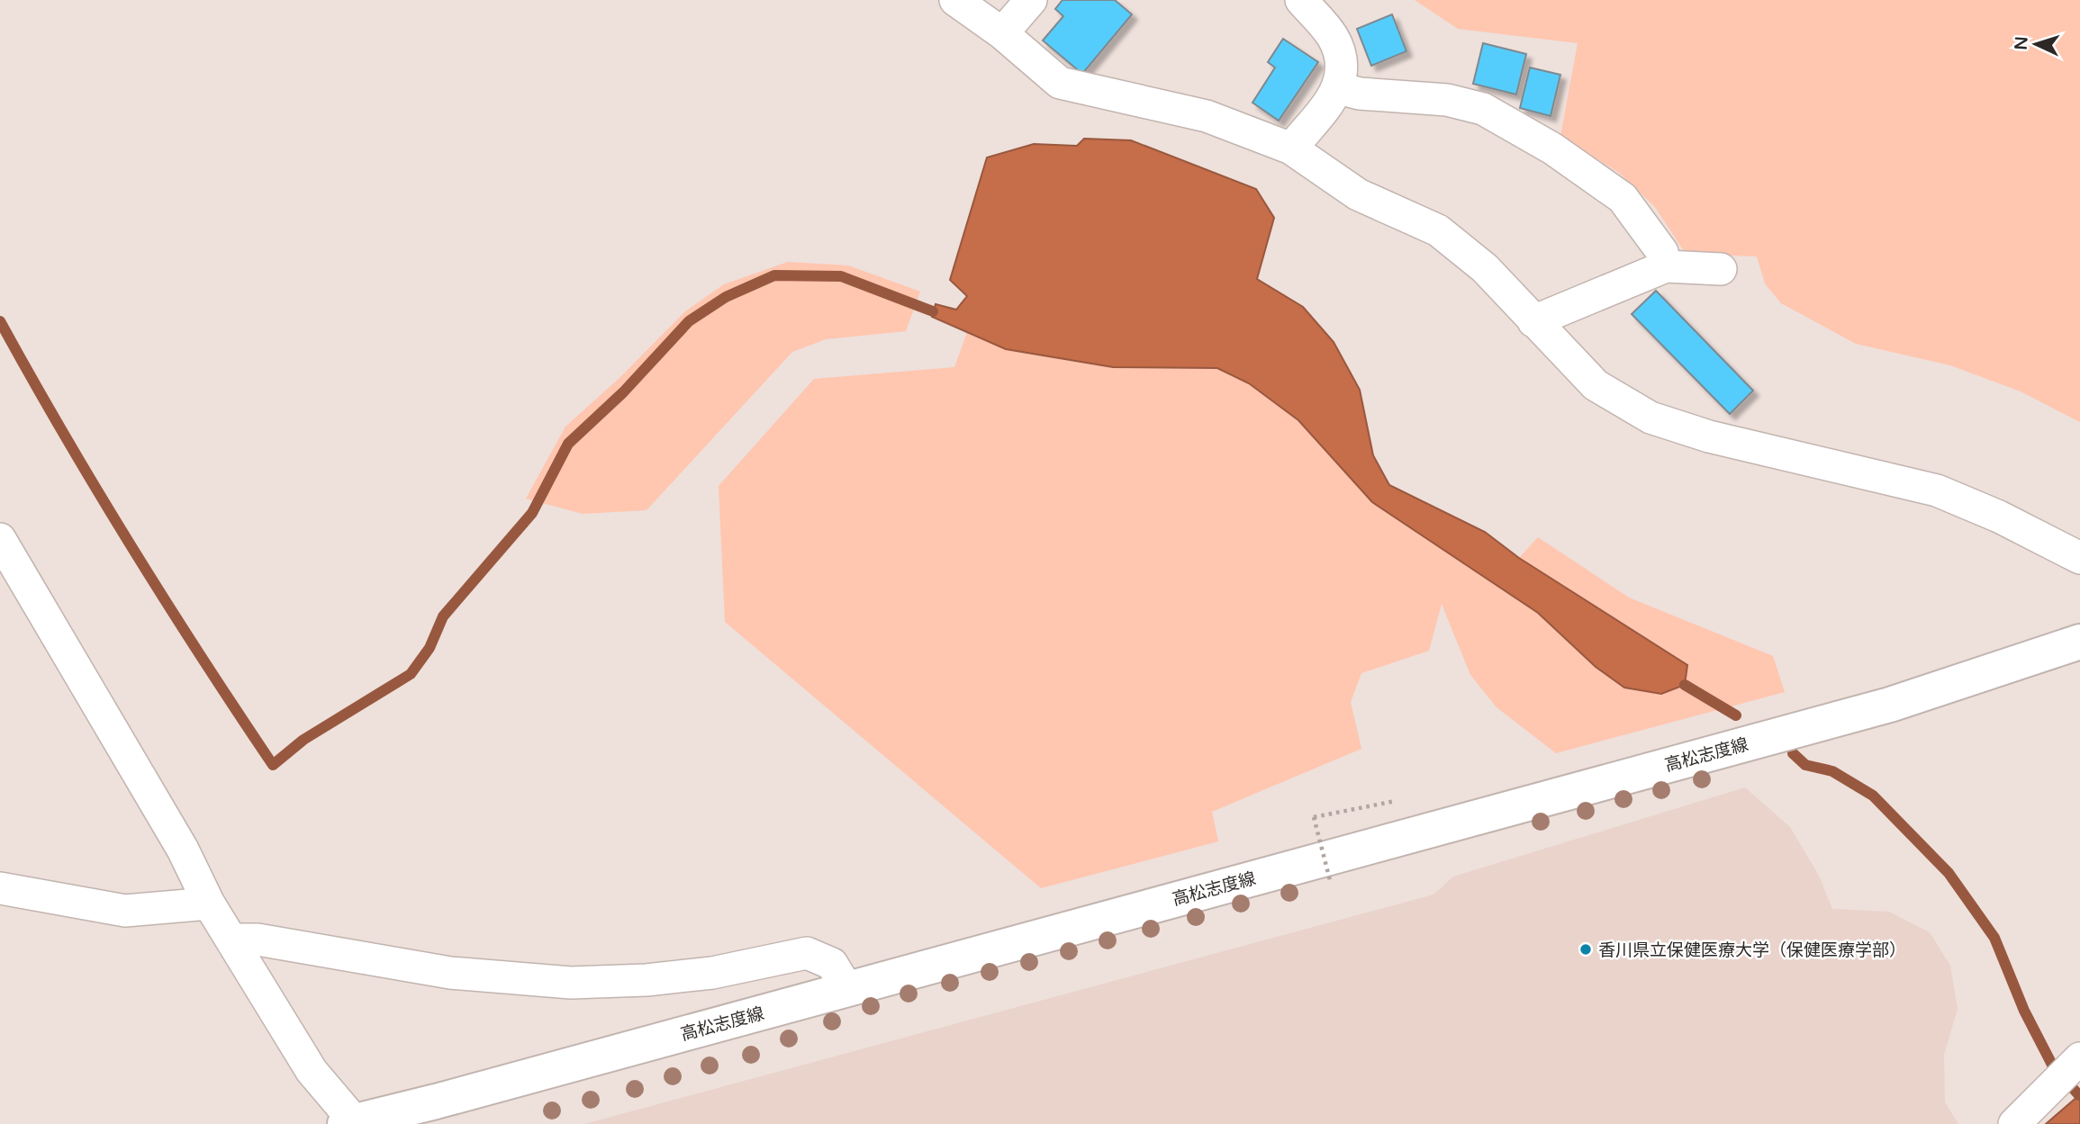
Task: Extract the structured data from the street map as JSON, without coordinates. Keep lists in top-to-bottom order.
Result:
{
  "streets": {
    "main road": ["高松志度線"]
  },
  "places": ["香川県立保健医療大学（保健医療学部）"],
  "north": "left"
}
